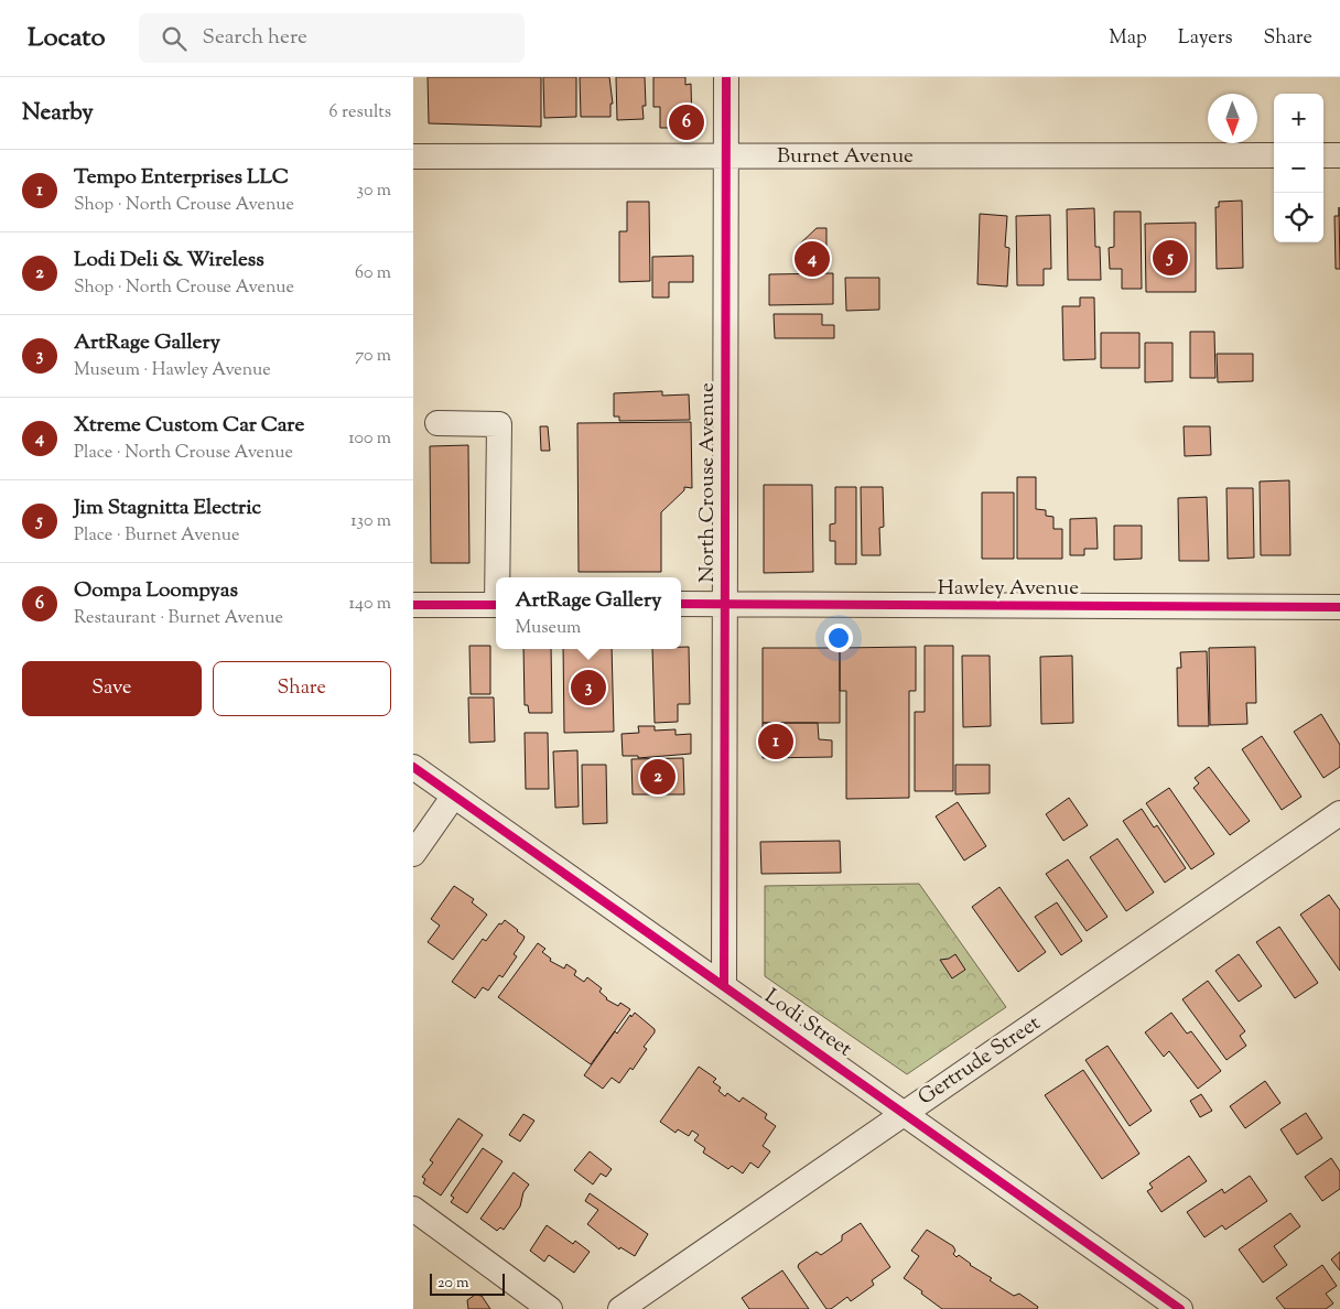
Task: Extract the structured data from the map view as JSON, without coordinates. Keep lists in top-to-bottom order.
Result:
{
  "streets": {
    "street": [
      "Burnet Avenue",
      "North Crouse Avenue",
      "Hawley Avenue",
      "Lodi Street",
      "Gertrude Street"
    ]
  },
  "crossings": [
    ["Burnet Avenue", "North Crouse Avenue"],
    ["North Crouse Avenue", "Hawley Avenue"],
    ["North Crouse Avenue", "Lodi Street"],
    ["Lodi Street", "Gertrude Street"]
  ],
  "scale_bar": "20 m",
  "north": "bottom",
  "page": {
    "header": "Locato",
    "search": "Search here",
    "nav": ["Map", "Layers", "Share"],
    "heading": ["Nearby", "6 results"],
    "map_buttons": ["+", "−"],
    "pins": [
      "6",
      "5",
      "4",
      "3",
      "1",
      "2"
    ],
    "list": [
      {
        "mark": "1",
        "name": "Tempo Enterprises LLC",
        "note": "Shop · North Crouse Avenue",
        "value": "30 m"
      },
      {
        "mark": "2",
        "name": "Lodi Deli & Wireless",
        "note": "Shop · North Crouse Avenue",
        "value": "60 m"
      },
      {
        "mark": "3",
        "name": "ArtRage Gallery",
        "note": "Museum · Hawley Avenue",
        "value": "70 m"
      },
      {
        "mark": "4",
        "name": "Xtreme Custom Car Care",
        "note": "Place · North Crouse Avenue",
        "value": "100 m"
      },
      {
        "mark": "5",
        "name": "Jim Stagnitta Electric",
        "note": "Place · Burnet Avenue",
        "value": "130 m"
      },
      {
        "mark": "6",
        "name": "Oompa Loompyas",
        "note": "Restaurant · Burnet Avenue",
        "value": "140 m"
      }
    ],
    "popup": ["ArtRage Gallery", "Museum"],
    "buttons": ["Save", "Share"],
    "scale": "20 m"
  }
}
